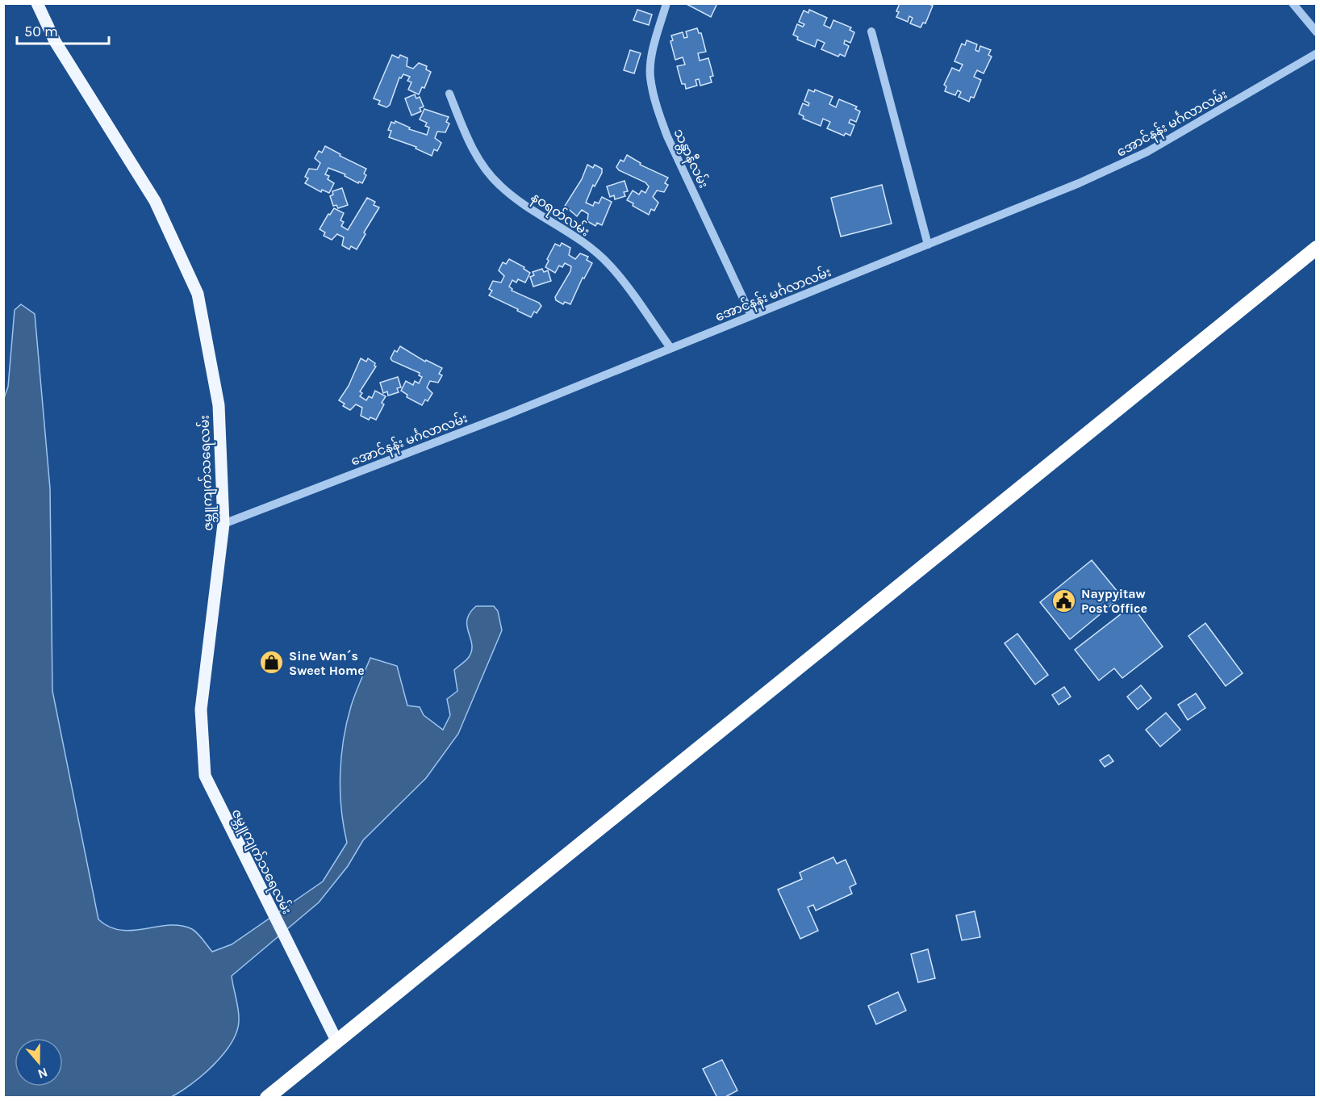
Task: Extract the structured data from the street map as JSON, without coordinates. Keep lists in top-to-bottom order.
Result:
{
  "streets": {
    "main road": ["ဇမ္ဘူကျက်သရေလမ်း"],
    "street": ["အောင်နန်း မင်္ဂလာလမ်း", "သန္တာနီလမ်း", "နဝရတ်လမ်း"]
  },
  "crossings": [
    ["အောင်နန်း မင်္ဂလာလမ်း", "သန္တာနီလမ်း"],
    ["အောင်နန်း မင်္ဂလာလမ်း", "နဝရတ်လမ်း"],
    ["အောင်နန်း မင်္ဂလာလမ်း", "ဇမ္ဘူကျက်သရေလမ်း"]
  ],
  "places": {
    "public building": ["Naypyitaw Post Office"],
    "shop": ["Sine Wan´s Sweet Home"]
  },
  "scale_bar": "50 m",
  "north": "bottom"
}
